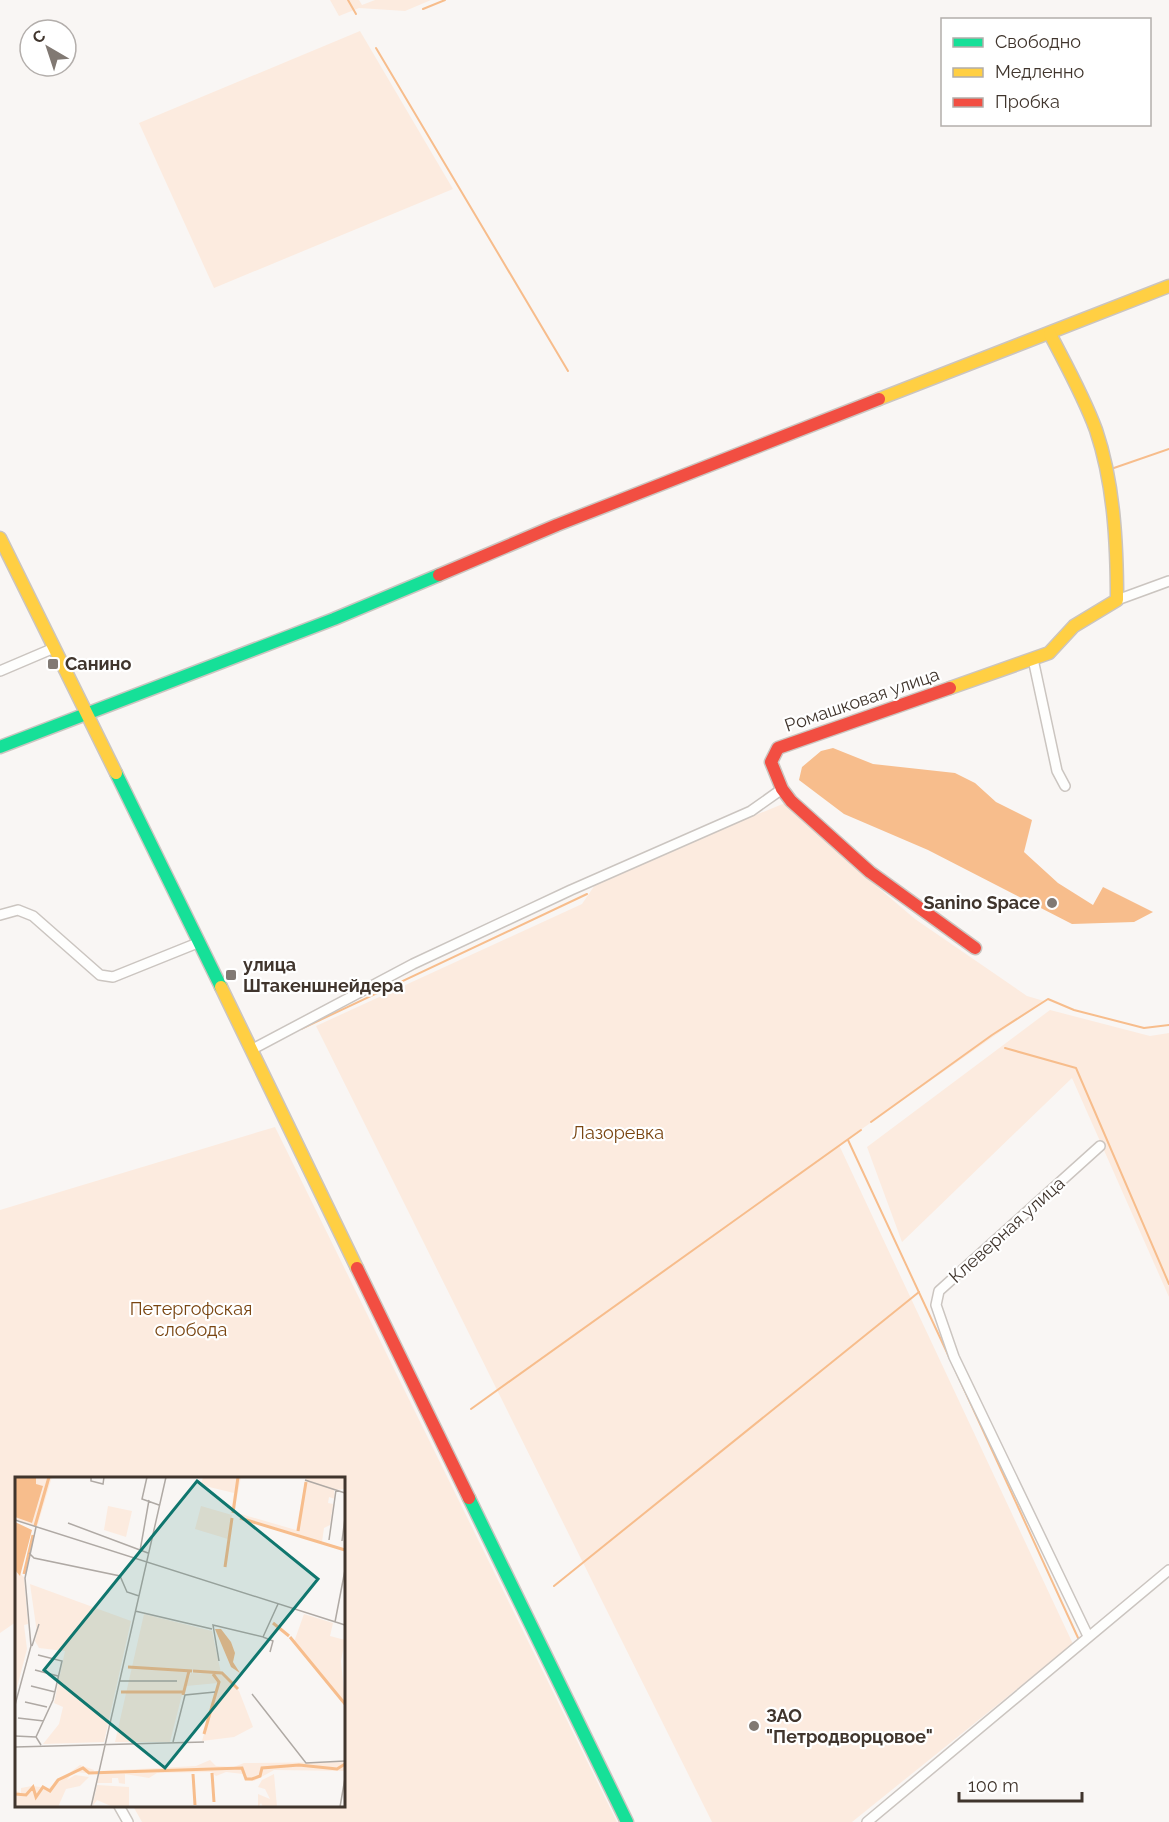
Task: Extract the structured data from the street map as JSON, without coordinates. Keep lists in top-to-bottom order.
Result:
{
  "streets": {
    "street": ["Ромашковая улица", "Клеверная улица"]
  },
  "parks": ["Лазоревка", "Петергофская слобода"],
  "places": {
    "transit": ["Санино", "улица Штакеншнейдера"],
    "other": ["Sanino Space", "ЗАО \"Петродворцовое\""]
  },
  "legend": ["Свободно", "Медленно", "Пробка"],
  "scale_bar": "100 m",
  "north": "top left"
}
